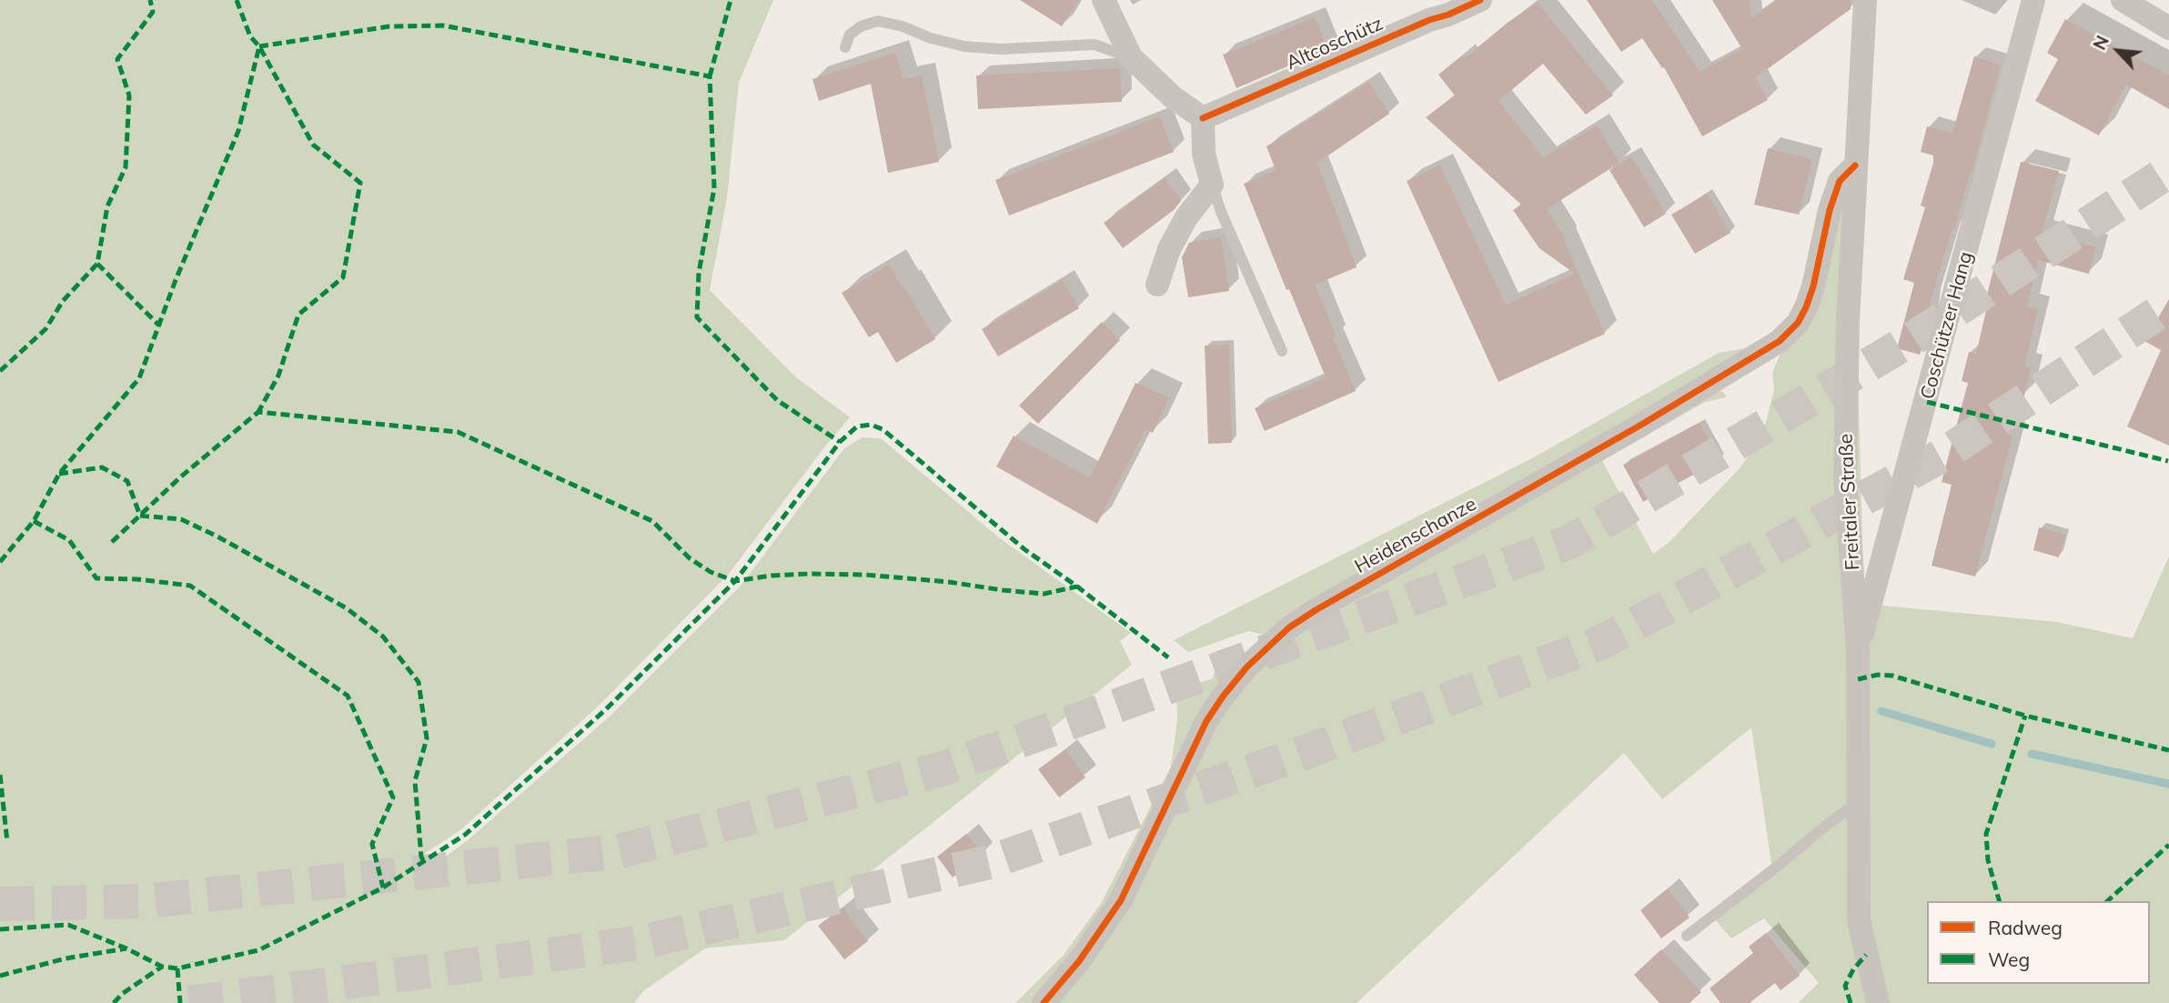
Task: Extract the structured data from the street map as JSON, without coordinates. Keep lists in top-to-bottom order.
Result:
{
  "streets": {
    "street": [
      "Altcoschütz",
      "Coschützer Hang",
      "Freitaler Straße",
      "Heidenschanze"
    ]
  },
  "crossings": [
    ["Coschützer Hang", "Freitaler Straße"],
    ["Freitaler Straße", "Heidenschanze"]
  ],
  "legend": ["Radweg", "Weg"],
  "north": "top left"
}
